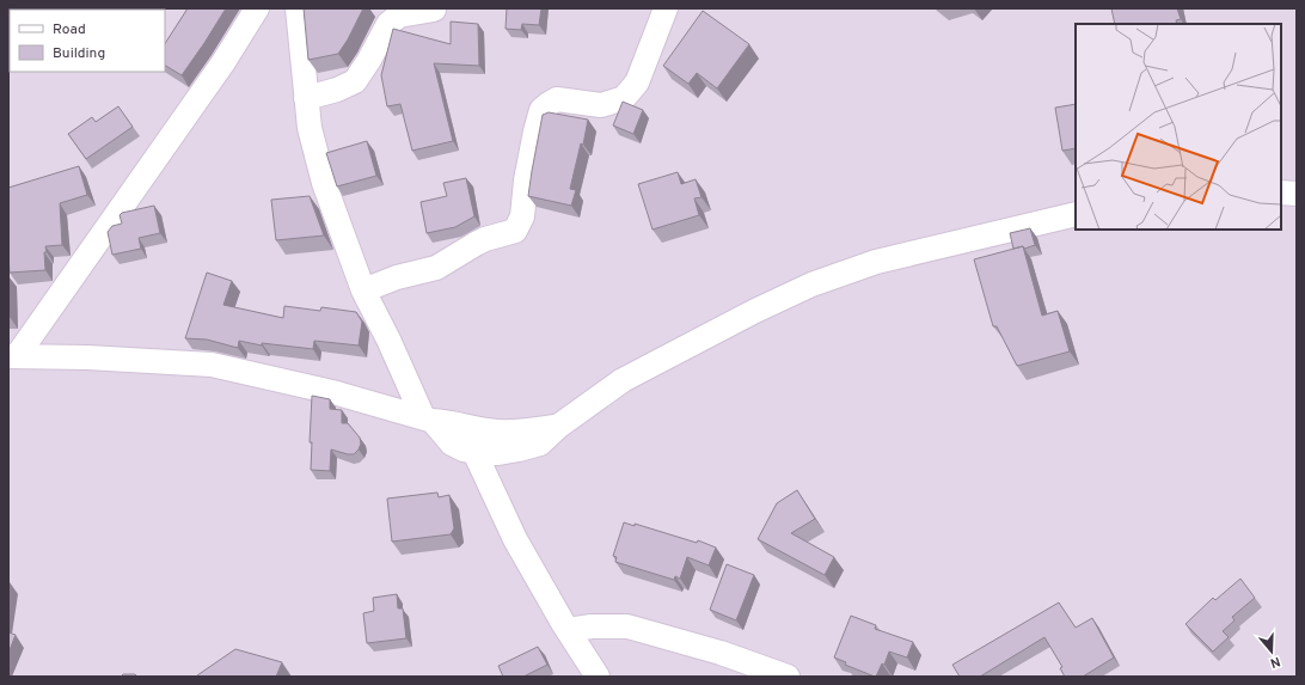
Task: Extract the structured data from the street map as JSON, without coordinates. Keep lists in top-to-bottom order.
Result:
{
  "legend": ["Road", "Building"],
  "north": "bottom"
}
